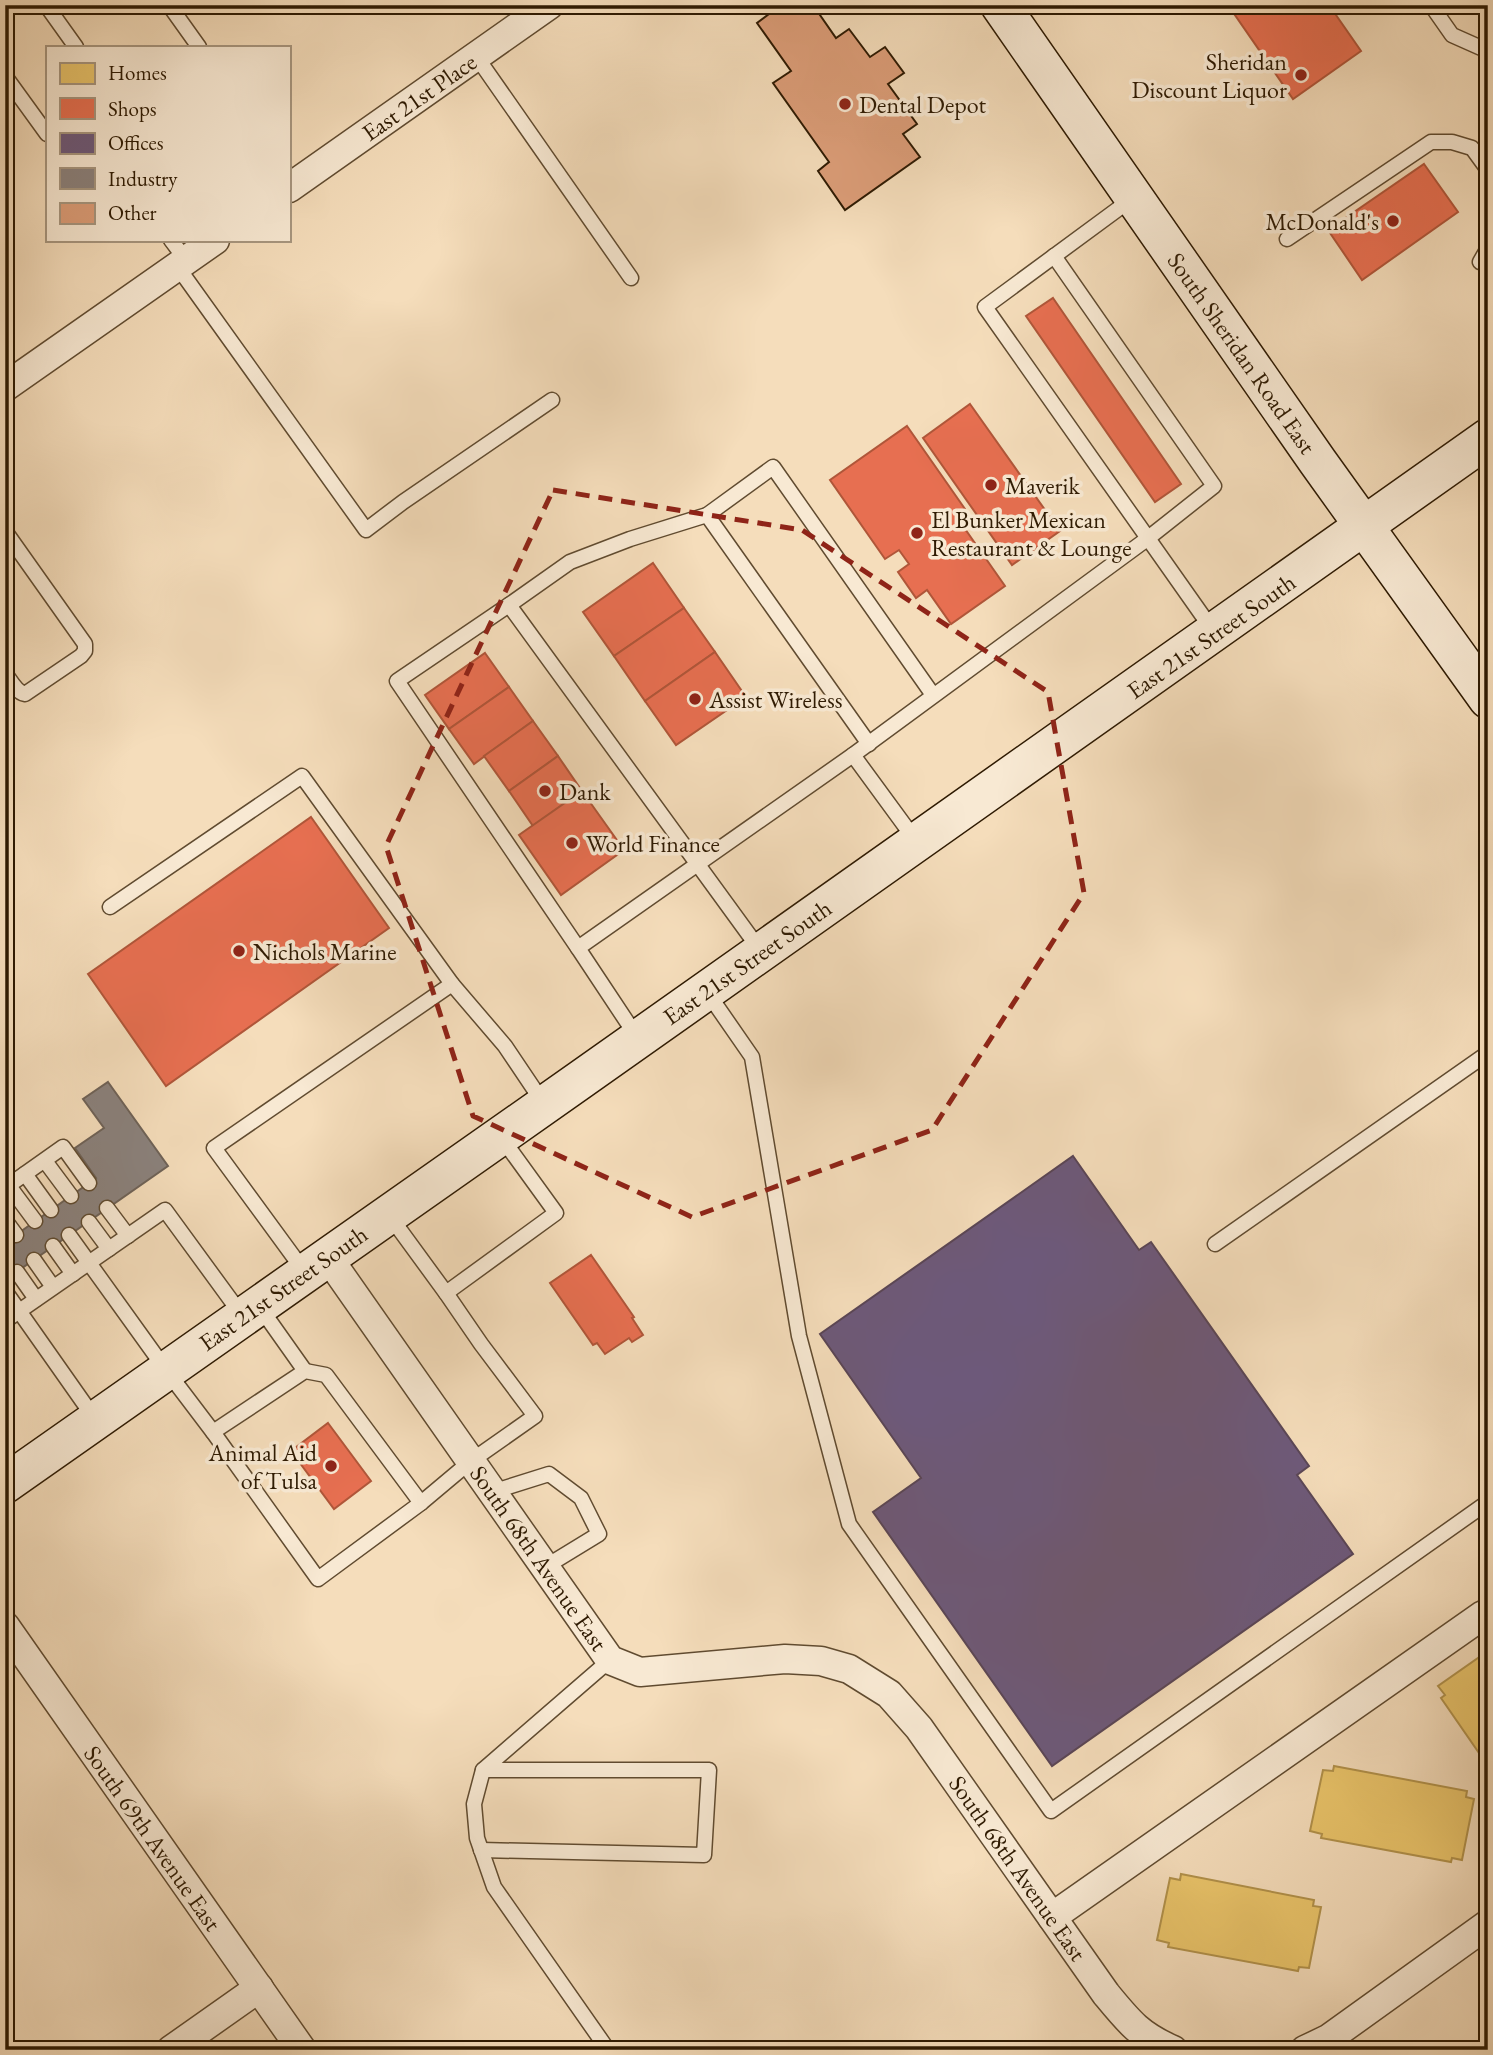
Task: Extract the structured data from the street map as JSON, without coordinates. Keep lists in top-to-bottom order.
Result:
{
  "streets": {
    "main road": ["South Sheridan Road East", "East 21st Street South"],
    "street": ["East 21st Place", "South 68th Avenue East", "South 69th Avenue East"]
  },
  "crossings": [
    ["South Sheridan Road East", "East 21st Street South"],
    ["East 21st Street South", "South 68th Avenue East"]
  ],
  "places": [
    "Sheridan Discount Liquor",
    "Dental Depot",
    "McDonald's",
    "Maverik",
    "El Bunker Mexican Restaurant & Lounge",
    "Assist Wireless",
    "Dank",
    "World Finance",
    "Nichols Marine",
    "Animal Aid of Tulsa"
  ],
  "legend": [
    "Homes",
    "Shops",
    "Offices",
    "Industry",
    "Other"
  ]
}
